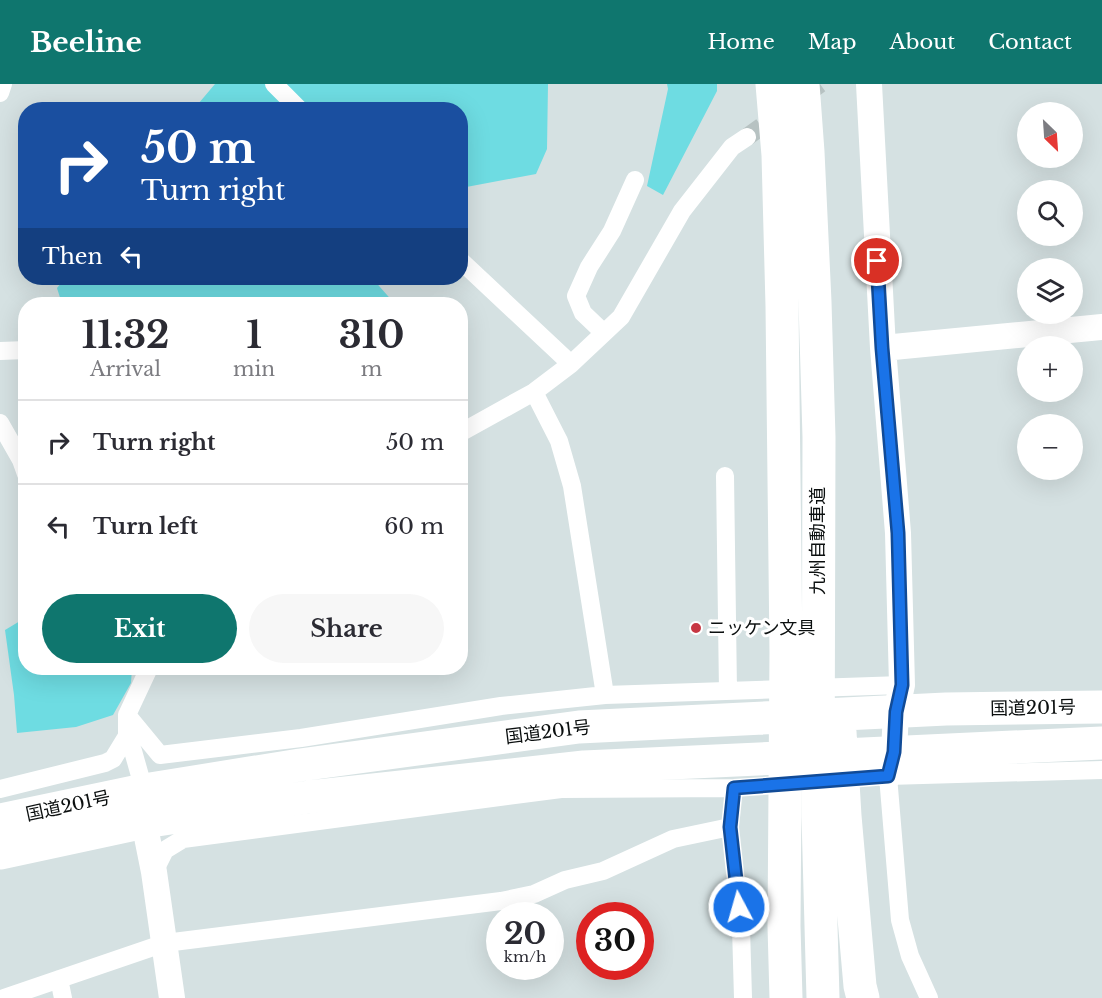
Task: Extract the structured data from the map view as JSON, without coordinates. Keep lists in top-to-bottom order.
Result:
{
  "streets": {
    "highway": ["九州自動車道", "国道201号"]
  },
  "places": ["ニッケン文具"],
  "north": "bottom right",
  "page": {
    "header": "Beeline",
    "nav": [
      "Home",
      "Map",
      "About",
      "Contact"
    ],
    "map_buttons": ["+", "−"],
    "turn": ["50 m", "Turn right"],
    "then": "Then",
    "eta": [
      "11:32",
      "Arrival",
      "1",
      "min",
      "310",
      "m"
    ],
    "list": [
      {
        "name": "Turn right",
        "value": "50 m"
      },
      {
        "name": "Turn left",
        "value": "60 m"
      }
    ],
    "buttons": ["Exit", "Share"],
    "speed": "20 km/h",
    "limit": "30"
  }
}
